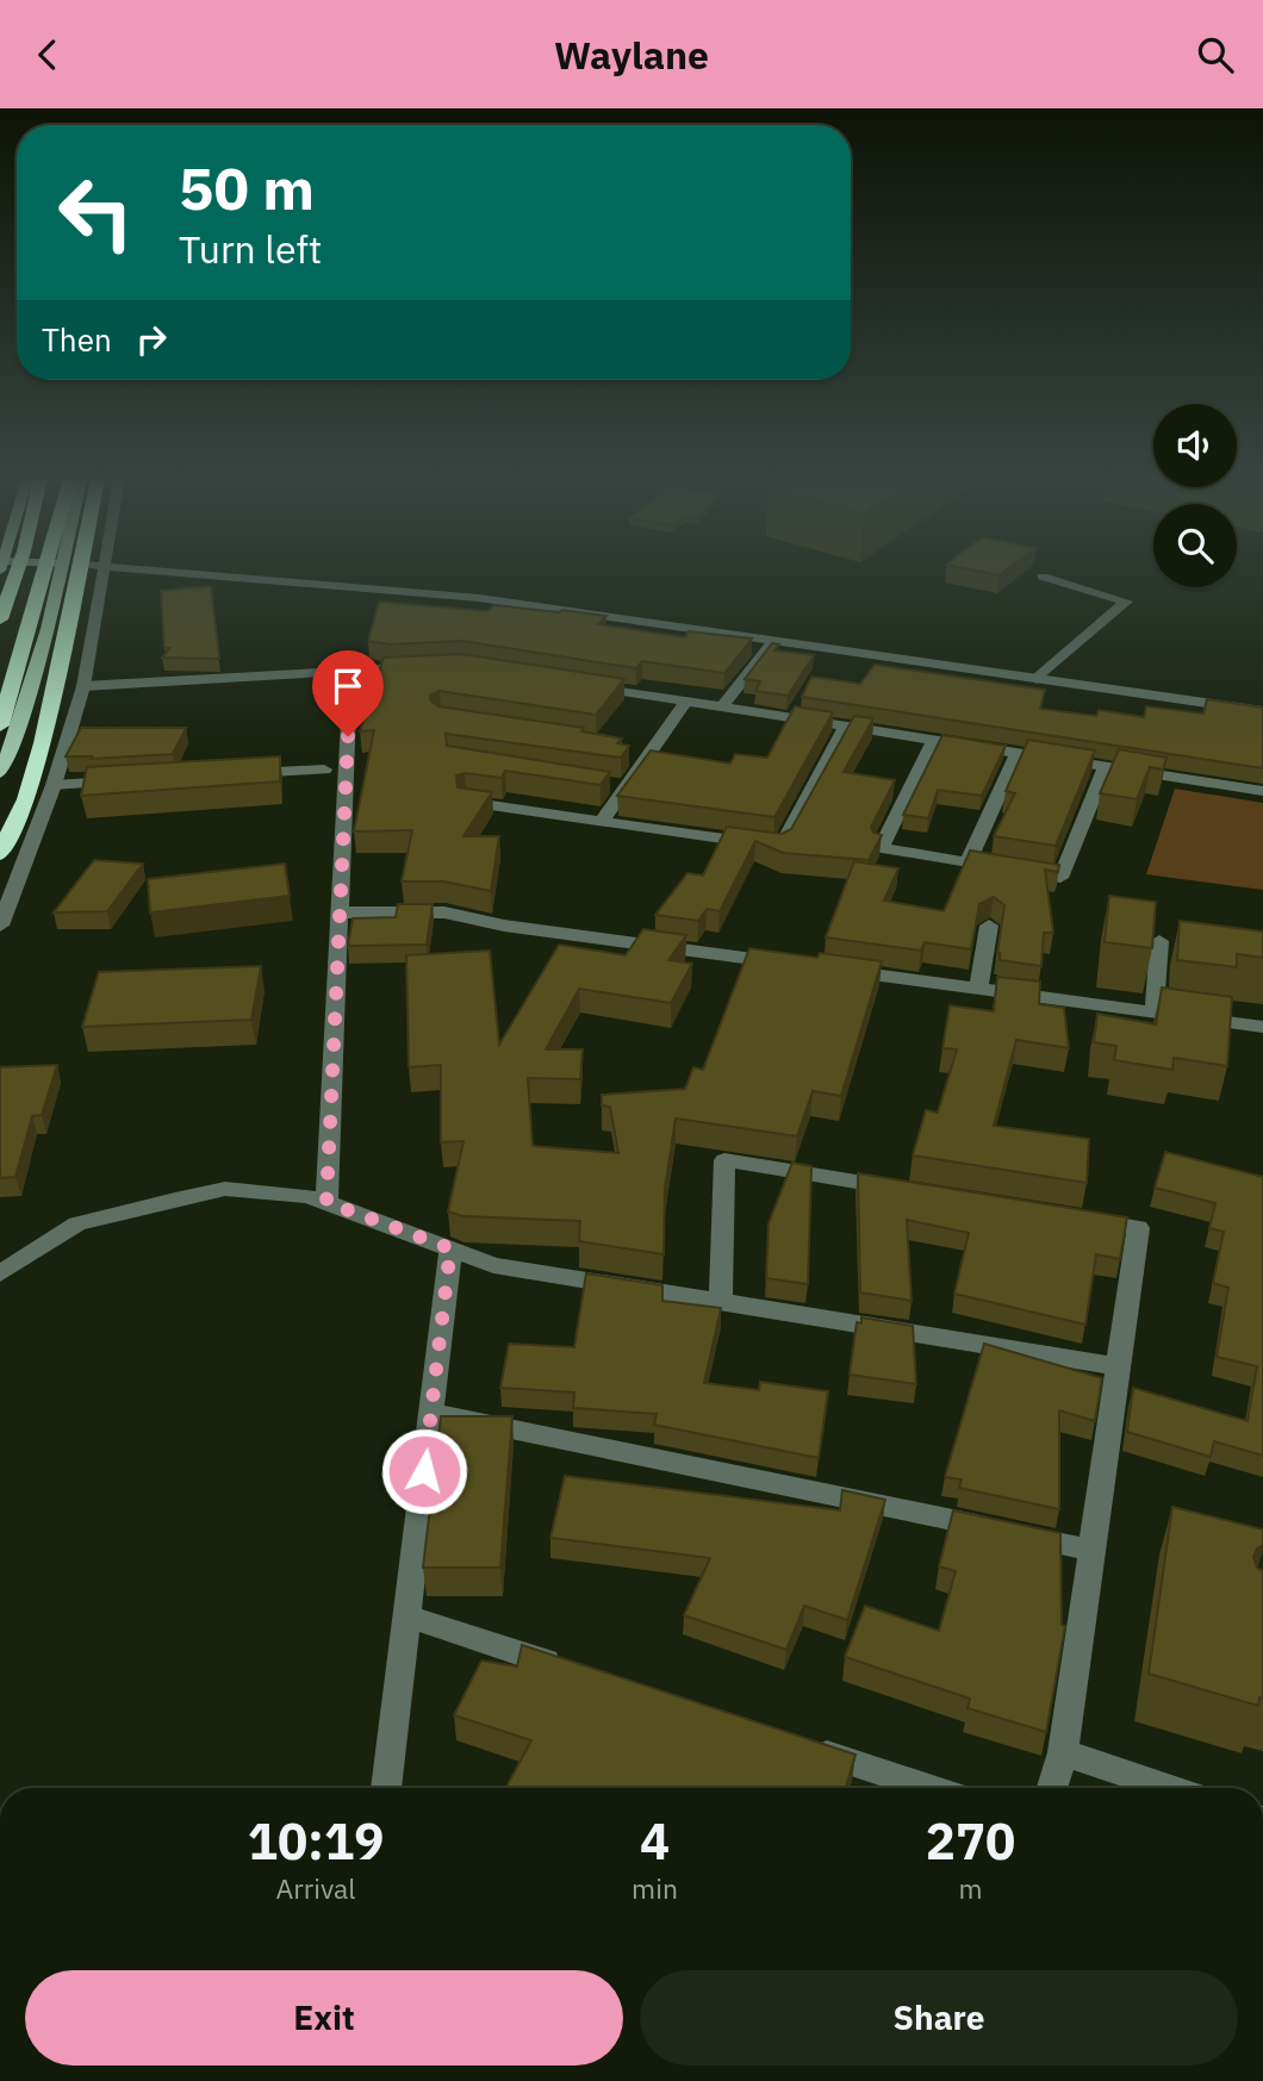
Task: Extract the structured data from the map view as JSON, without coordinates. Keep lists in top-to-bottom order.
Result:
{
  "page": {
    "header": "Waylane",
    "turn": ["50 m", "Turn left"],
    "then": "Then",
    "eta": [
      "10:19",
      "Arrival",
      "4",
      "min",
      "270",
      "m"
    ],
    "buttons": ["Exit", "Share"]
  }
}
